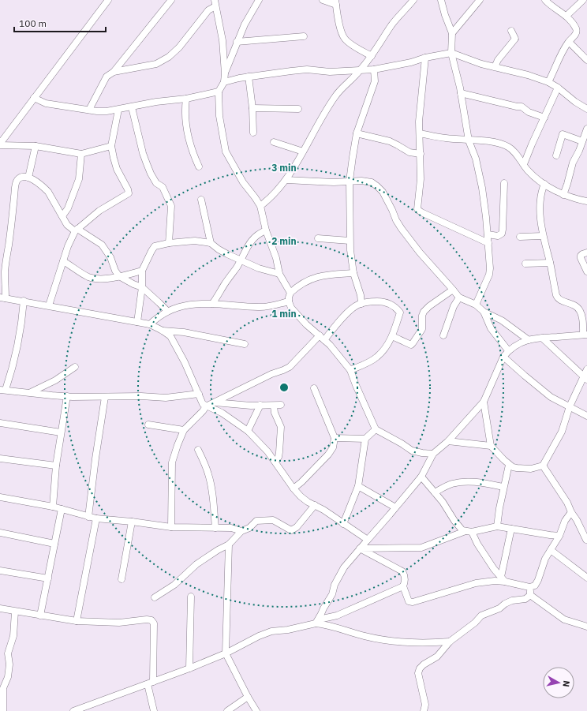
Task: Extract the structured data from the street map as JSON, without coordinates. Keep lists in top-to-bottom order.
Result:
{
  "scale_bar": "100 m",
  "north": "right",
  "rings": ["3 min", "2 min", "1 min"]
}
